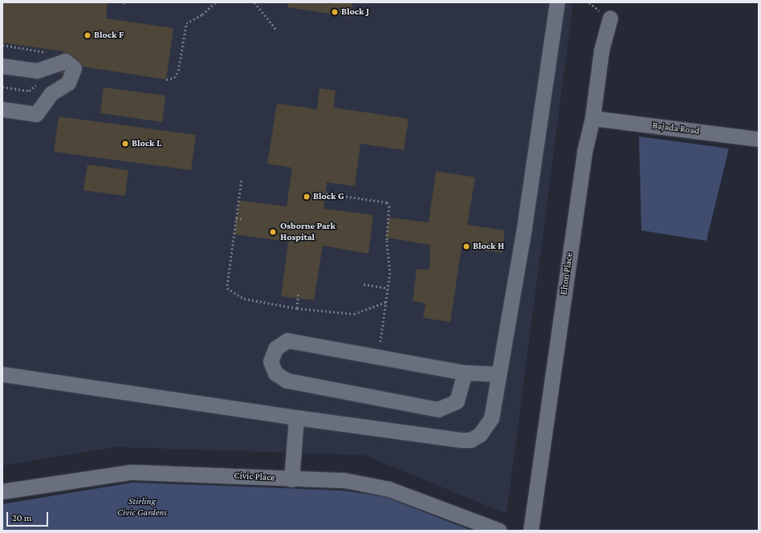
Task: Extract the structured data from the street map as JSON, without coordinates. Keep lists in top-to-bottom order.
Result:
{
  "streets": {
    "street": ["Bajada Road", "Elton Place", "Civic Place"]
  },
  "crossings": [
    ["Bajada Road", "Elton Place"]
  ],
  "parks": ["Stirling Civic Gardens"],
  "places": [
    "Block J",
    "Block F",
    "Block L",
    "Block G",
    "Osborne Park Hospital",
    "Block H"
  ],
  "scale_bar": "20 m"
}
